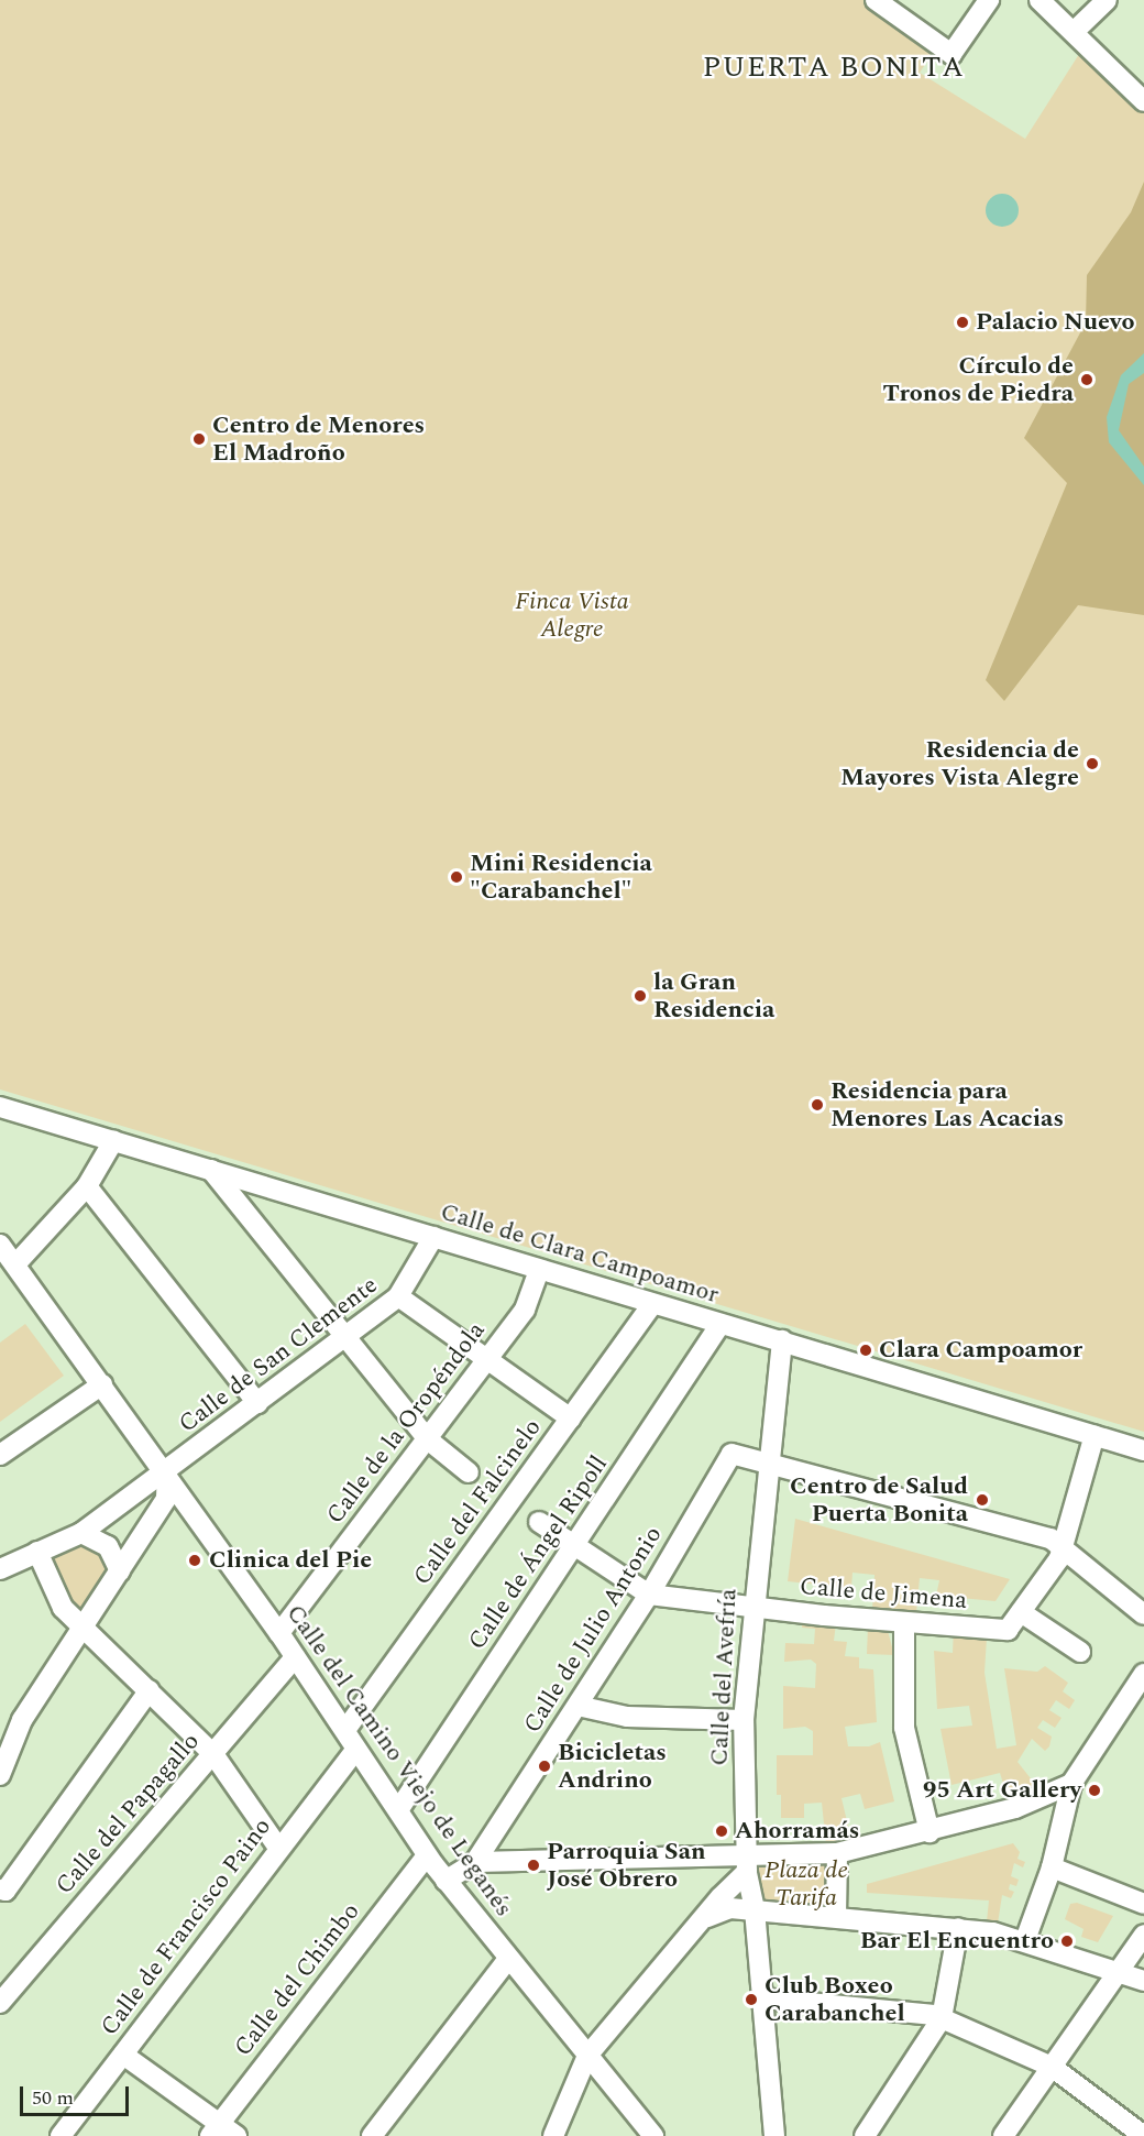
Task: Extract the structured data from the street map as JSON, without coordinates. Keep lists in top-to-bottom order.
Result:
{
  "streets": {
    "street": [
      "Calle de Clara Campoamor",
      "Calle de San Clemente",
      "Calle de la Oropéndola",
      "Calle del Falcinelo",
      "Calle de Ángel Ripoll",
      "Calle de Jimena",
      "Calle de Julio Antonio",
      "Calle del Avefría",
      "Calle del Camino Viejo de Leganés",
      "Calle del Papagallo",
      "Calle de Francisco Paino",
      "Calle del Chimbo"
    ]
  },
  "crossings": [
    ["Calle de Clara Campoamor", "Calle de San Clemente"],
    ["Calle de Clara Campoamor", "Calle de la Oropéndola"],
    ["Calle de Clara Campoamor", "Calle del Falcinelo"],
    ["Calle de Clara Campoamor", "Calle de Ángel Ripoll"],
    ["Calle de Clara Campoamor", "Calle del Avefría"],
    ["Calle de San Clemente", "Calle del Camino Viejo de Leganés"],
    ["Calle de la Oropéndola", "Calle del Camino Viejo de Leganés"],
    ["Calle del Falcinelo", "Calle del Camino Viejo de Leganés"],
    ["Calle de Ángel Ripoll", "Calle del Camino Viejo de Leganés"],
    ["Calle de Jimena", "Calle de Julio Antonio"],
    ["Calle de Jimena", "Calle del Avefría"],
    ["Calle de Julio Antonio", "Calle del Avefría"],
    ["Calle del Camino Viejo de Leganés", "Calle del Papagallo"],
    ["Calle del Camino Viejo de Leganés", "Calle de Francisco Paino"],
    ["Calle del Camino Viejo de Leganés", "Calle del Chimbo"]
  ],
  "districts": ["PUERTA BONITA"],
  "parks": ["Finca Vista Alegre", "Plaza de Tarifa"],
  "places": [
    "Palacio Nuevo",
    "Círculo de Tronos de Piedra",
    "Centro de Menores El Madroño",
    "Residencia de Mayores Vista Alegre",
    "Mini Residencia \"Carabanchel\"",
    "la Gran Residencia",
    "Residencia para Menores Las Acacias",
    "Clara Campoamor",
    "Centro de Salud Puerta Bonita",
    "Clinica del Pie",
    "Bicicletas Andrino",
    "95 Art Gallery",
    "Ahorramás",
    "Parroquia San José Obrero",
    "Bar El Encuentro",
    "Club Boxeo Carabanchel"
  ],
  "scale_bar": "50 m"
}
